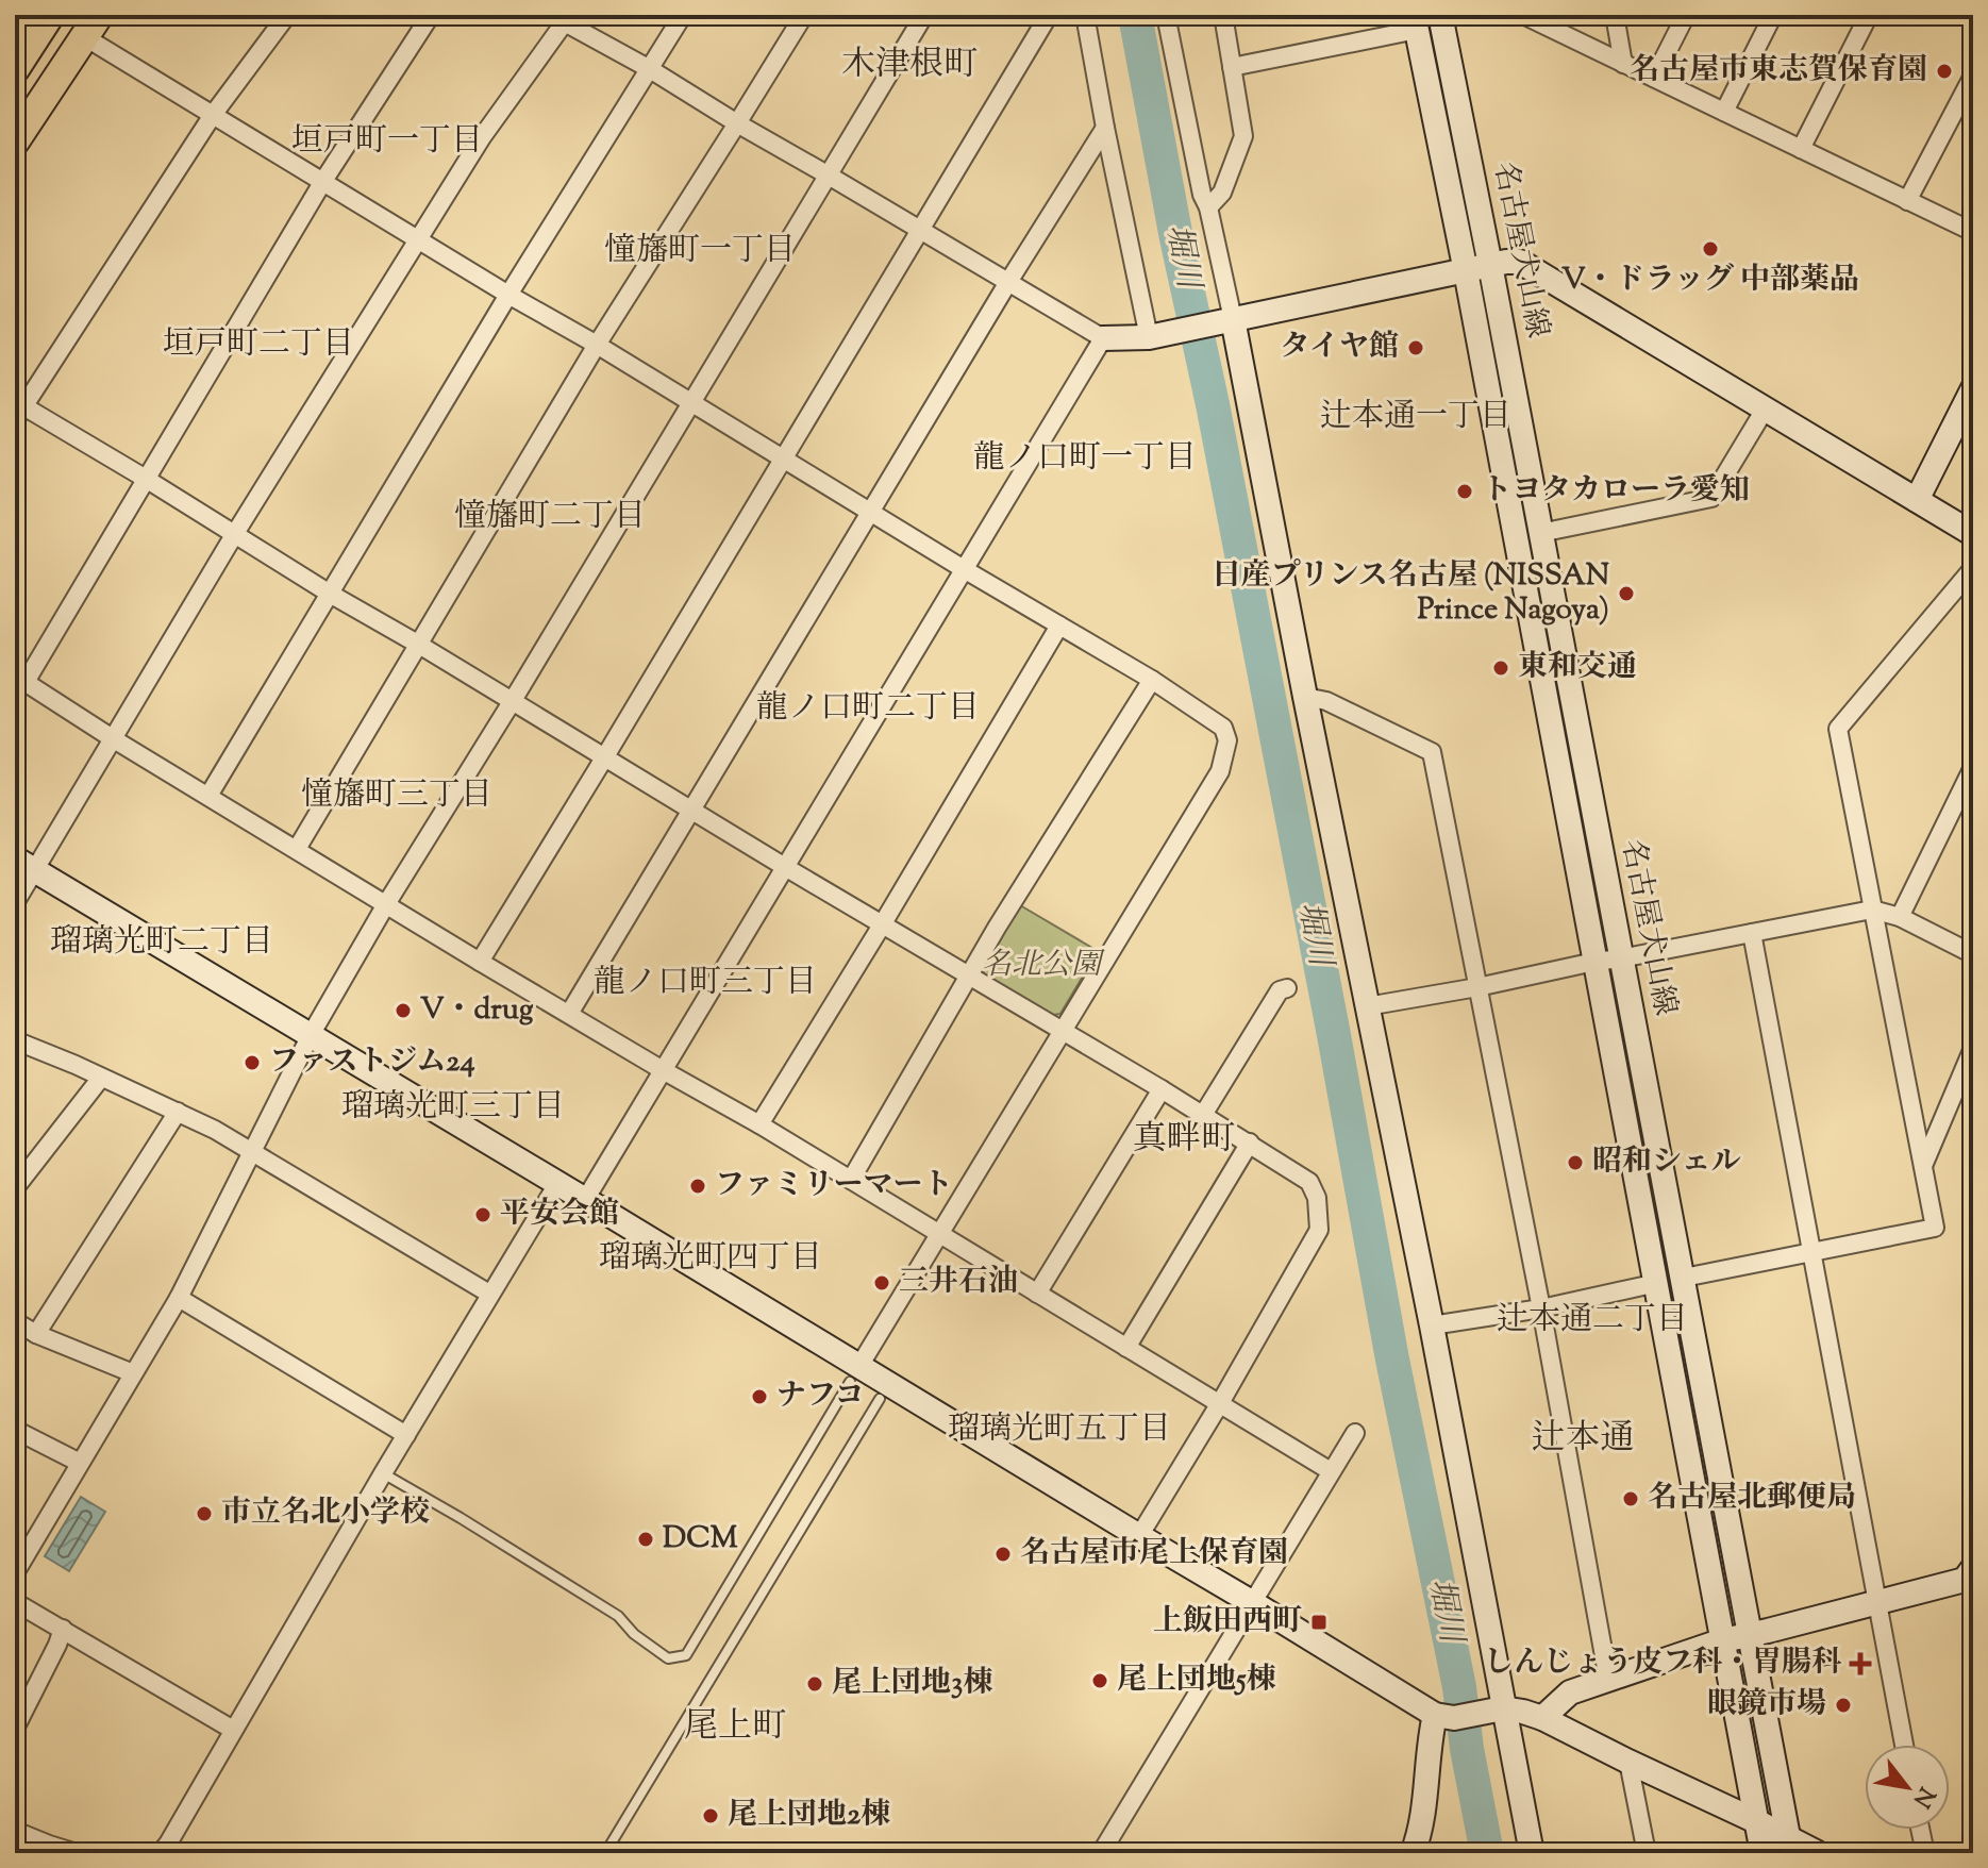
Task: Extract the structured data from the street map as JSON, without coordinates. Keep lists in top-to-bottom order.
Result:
{
  "streets": {
    "street": ["名古屋犬山線"]
  },
  "districts": [
    "木津根町",
    "垣戸町一丁目",
    "憧旛町一丁目",
    "垣戸町二丁目",
    "辻本通一丁目",
    "龍ノ口町一丁目",
    "憧旛町二丁目",
    "龍ノ口町二丁目",
    "憧旛町三丁目",
    "瑠璃光町二丁目",
    "龍ノ口町三丁目",
    "瑠璃光町三丁目",
    "真畔町",
    "瑠璃光町四丁目",
    "辻本通二丁目",
    "瑠璃光町五丁目",
    "辻本通",
    "尾上町"
  ],
  "water": ["堀川"],
  "parks": ["名北公園"],
  "places": {
    "other": [
      "名古屋市東志賀保育園",
      "V・ドラッグ 中部薬品",
      "タイヤ館",
      "トヨタカローラ愛知",
      "日産プリンス名古屋 (NISSAN Prince Nagoya)",
      "東和交通",
      "V・drug",
      "ファストジム24",
      "昭和シェル",
      "ファミリーマート",
      "平安会館",
      "三井石油",
      "ナフコ",
      "名古屋北郵便局",
      "市立名北小学校",
      "DCM",
      "名古屋市尾上保育園",
      "尾上団地5棟",
      "尾上団地3棟",
      "眼鏡市場",
      "尾上団地2棟"
    ],
    "transit": ["上飯田西町"],
    "health": ["しんじょう皮フ科・胃腸科"]
  },
  "north": "bottom right"
}
